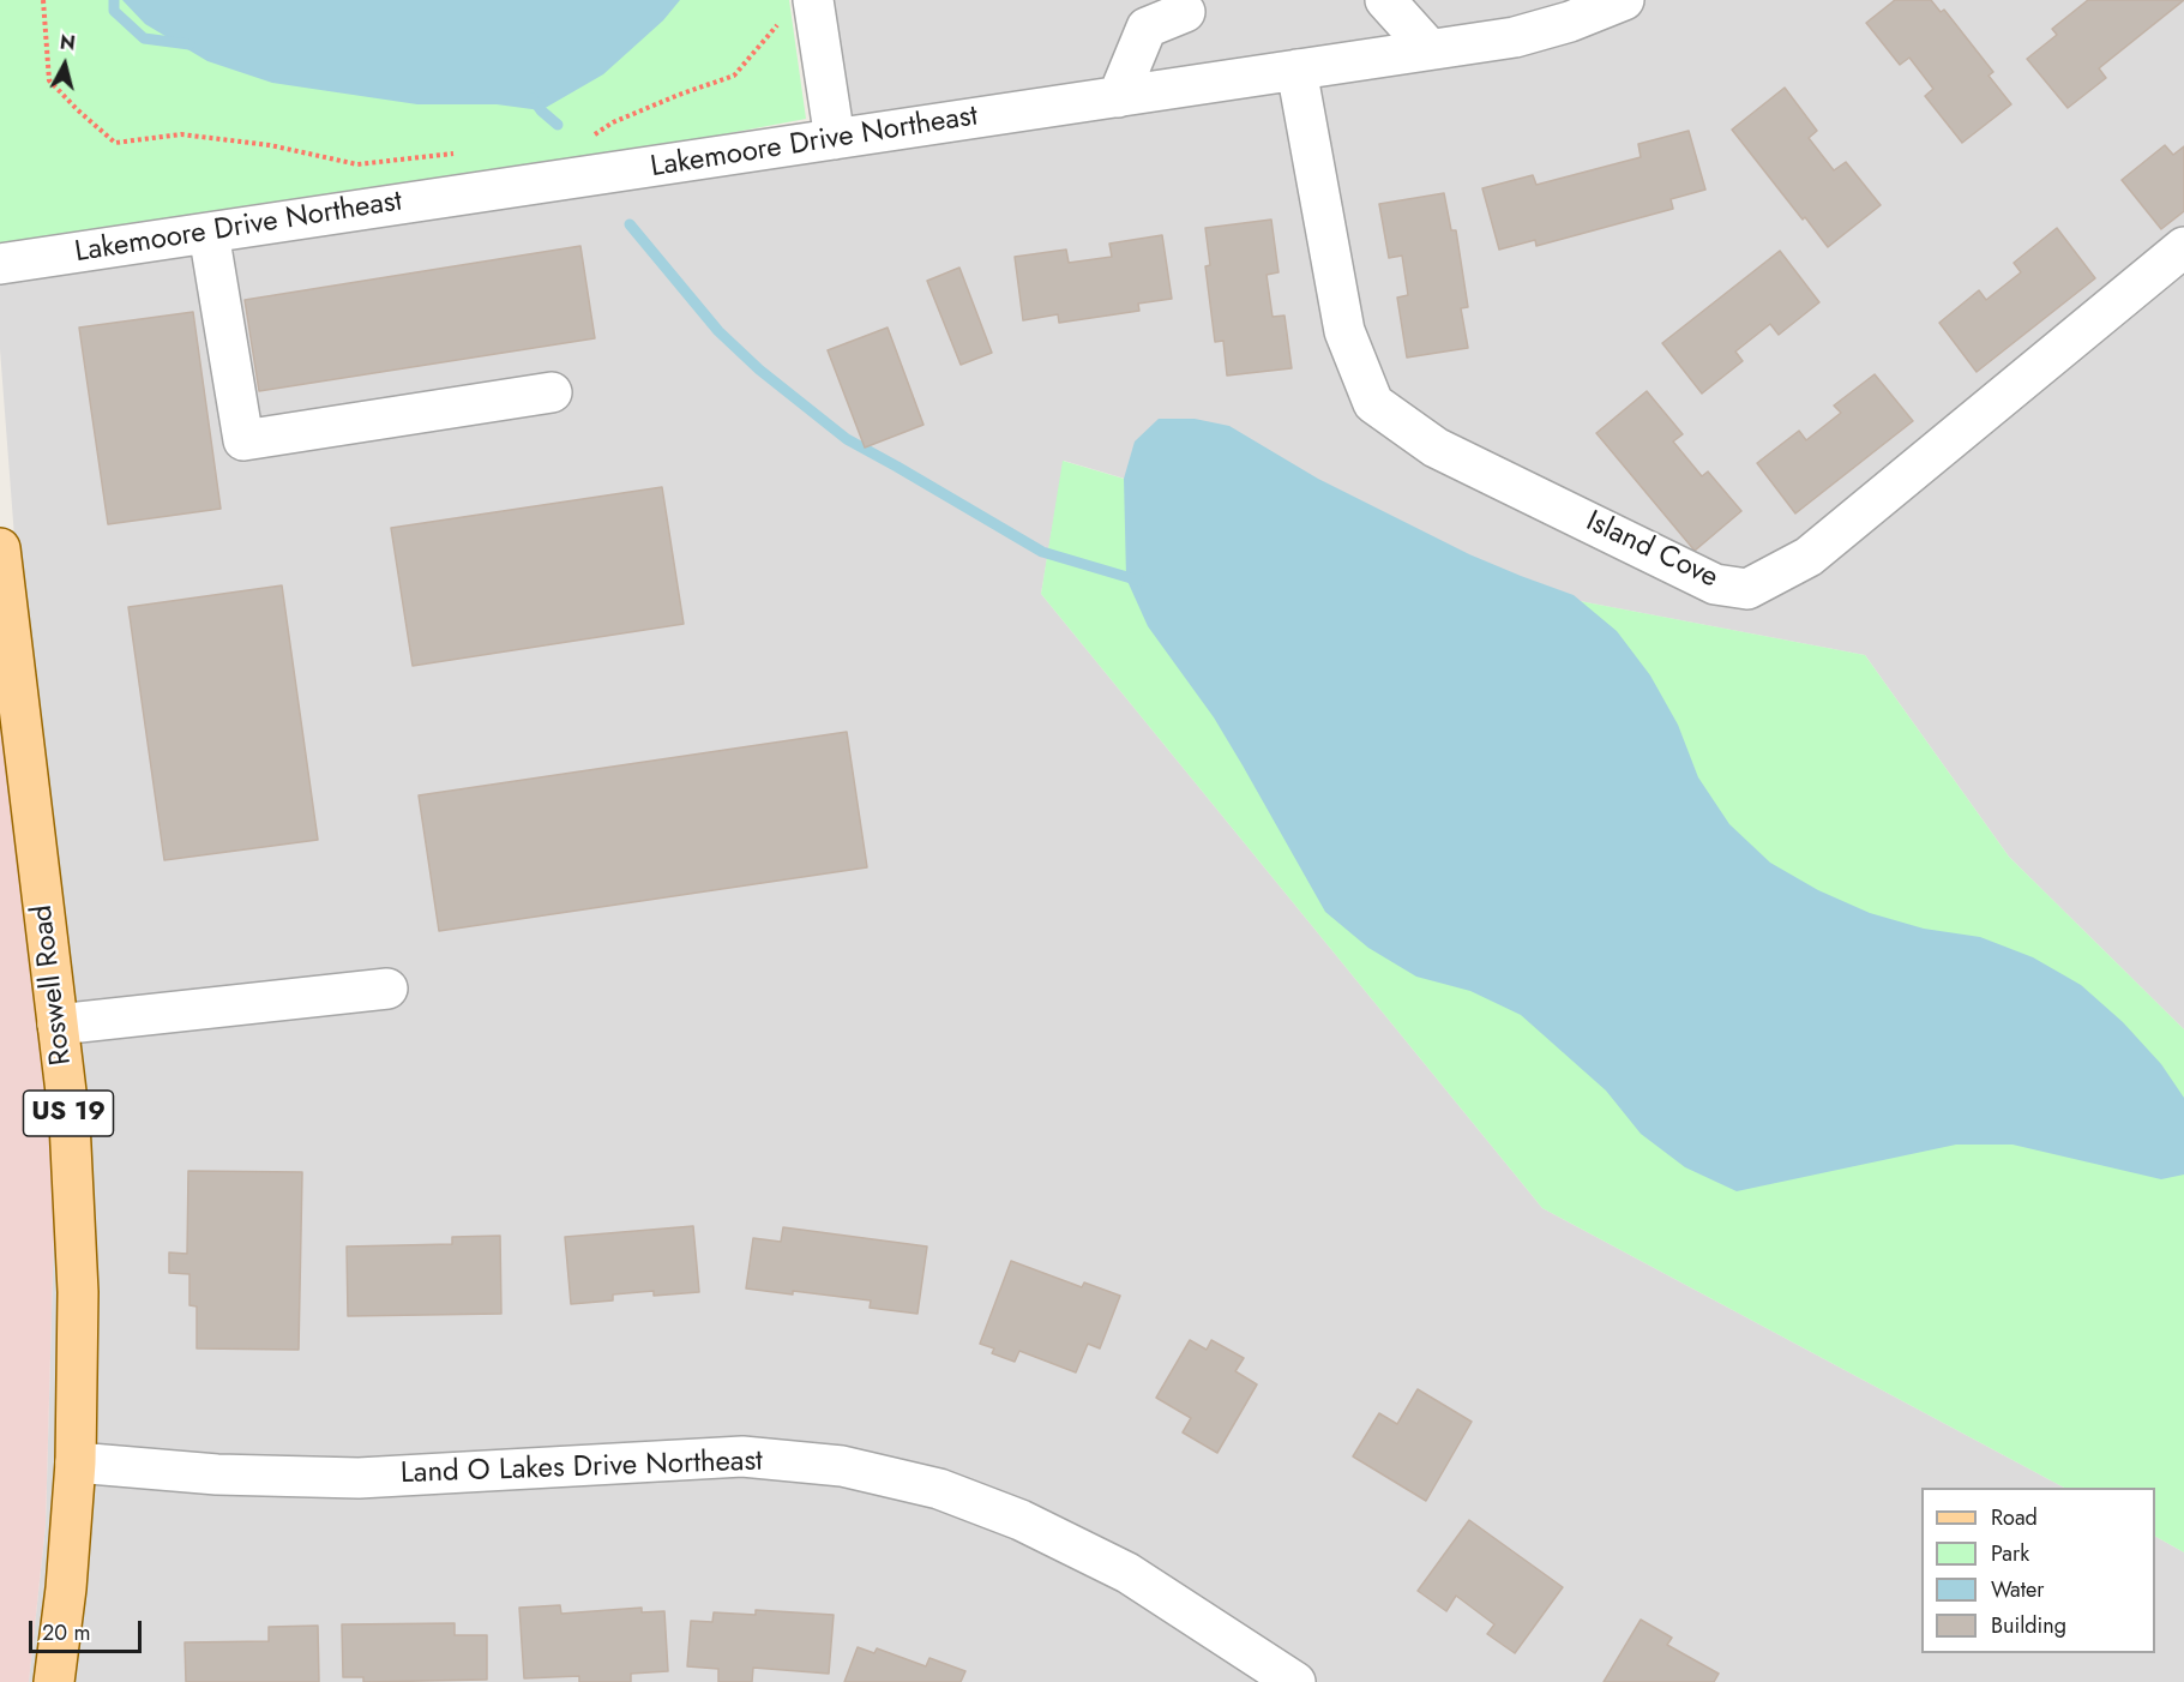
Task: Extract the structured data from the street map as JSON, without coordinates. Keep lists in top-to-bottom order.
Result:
{
  "streets": {
    "main road": ["Roswell Road", "US 19"],
    "street": ["Lakemoore Drive Northeast", "Island Cove", "Land O Lakes Drive Northeast"]
  },
  "crossings": [
    ["Lakemoore Drive Northeast", "Island Cove"],
    ["Roswell Road", "Land O Lakes Drive Northeast"]
  ],
  "legend": [
    "Road",
    "Park",
    "Water",
    "Building"
  ],
  "scale_bar": "20 m",
  "north": "top"
}
